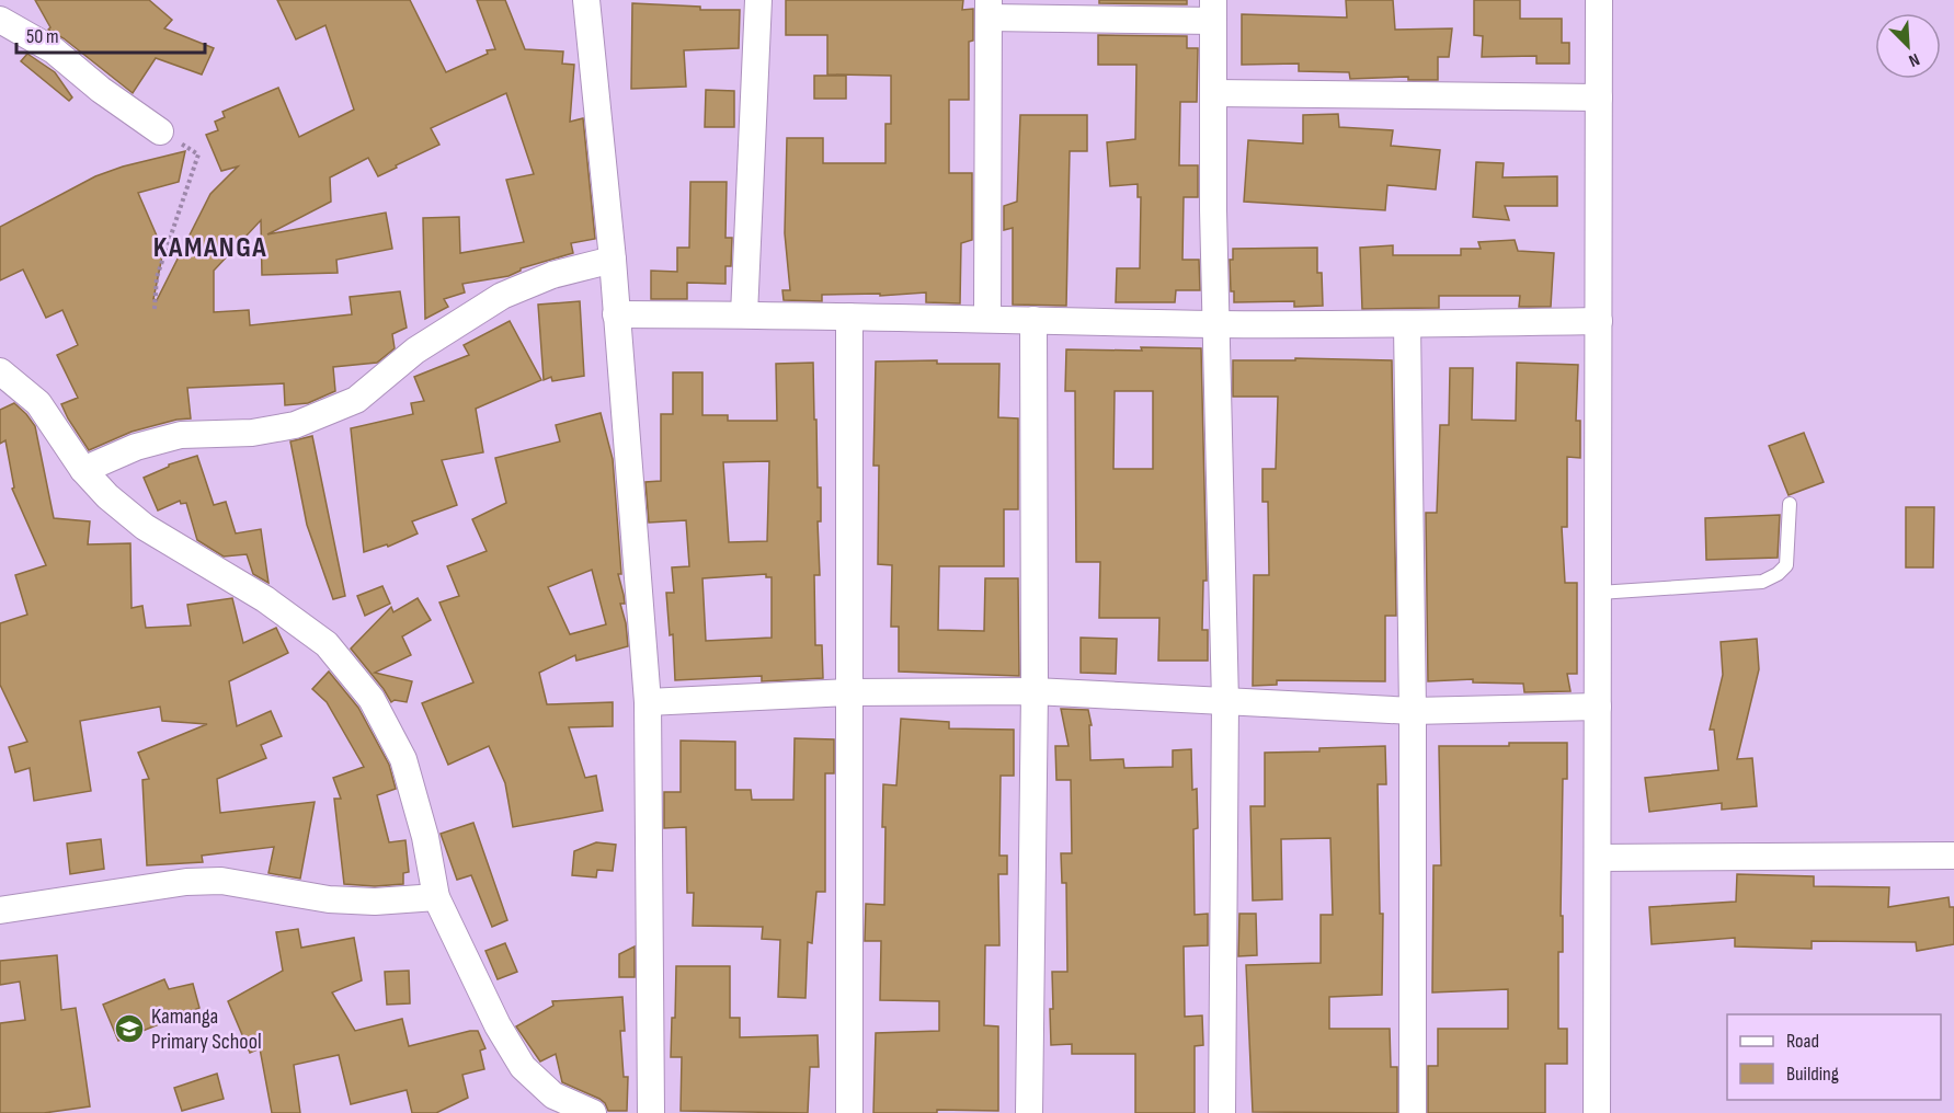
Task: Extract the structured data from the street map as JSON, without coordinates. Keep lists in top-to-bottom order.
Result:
{
  "districts": ["KAMANGA"],
  "places": {
    "school or university": ["Kamanga Primary School"]
  },
  "legend": ["Road", "Building"],
  "scale_bar": "50 m",
  "north": "bottom right"
}
